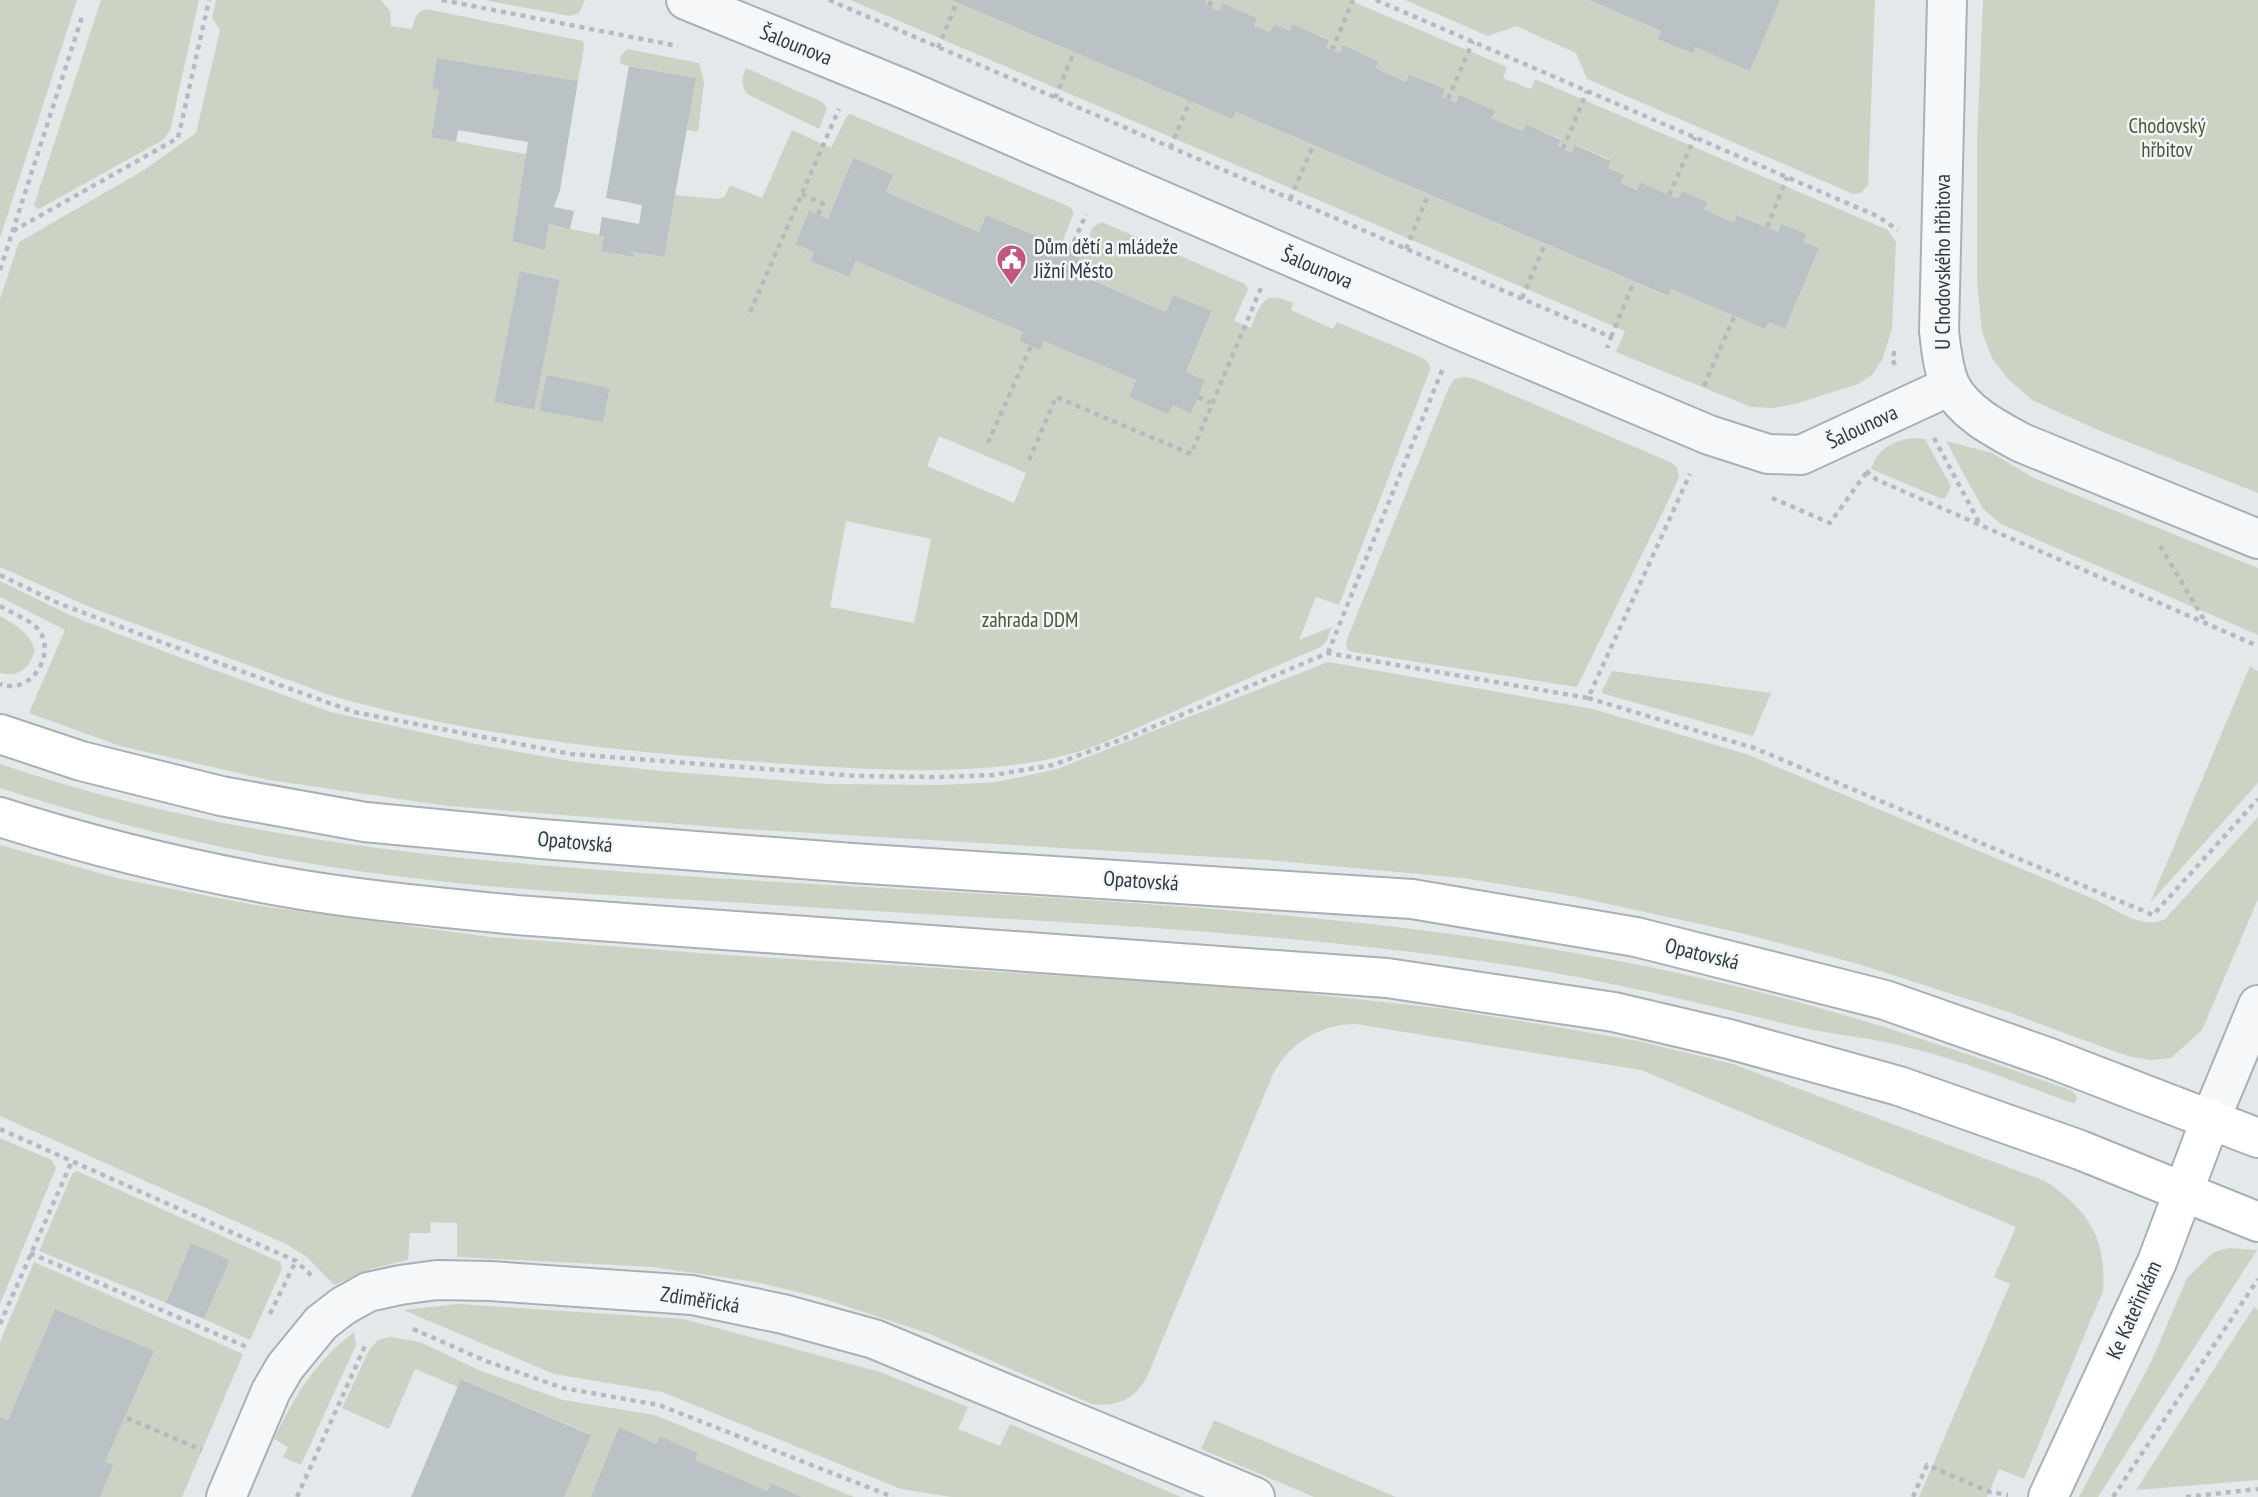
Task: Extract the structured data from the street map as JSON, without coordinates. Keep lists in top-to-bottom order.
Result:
{
  "streets": {
    "main road": ["Opatovská", "Ke Kateřinkám"],
    "street": ["Šalounova", "U Chodovského hřbitova", "Zdiměřická"]
  },
  "crossings": [
    ["Šalounova", "U Chodovského hřbitova"],
    ["Opatovská", "Ke Kateřinkám"]
  ],
  "parks": ["Chodovský hřbitov", "zahrada DDM"],
  "places": {
    "public building": ["Dům dětí a mládeže Jižní Město"]
  }
}
